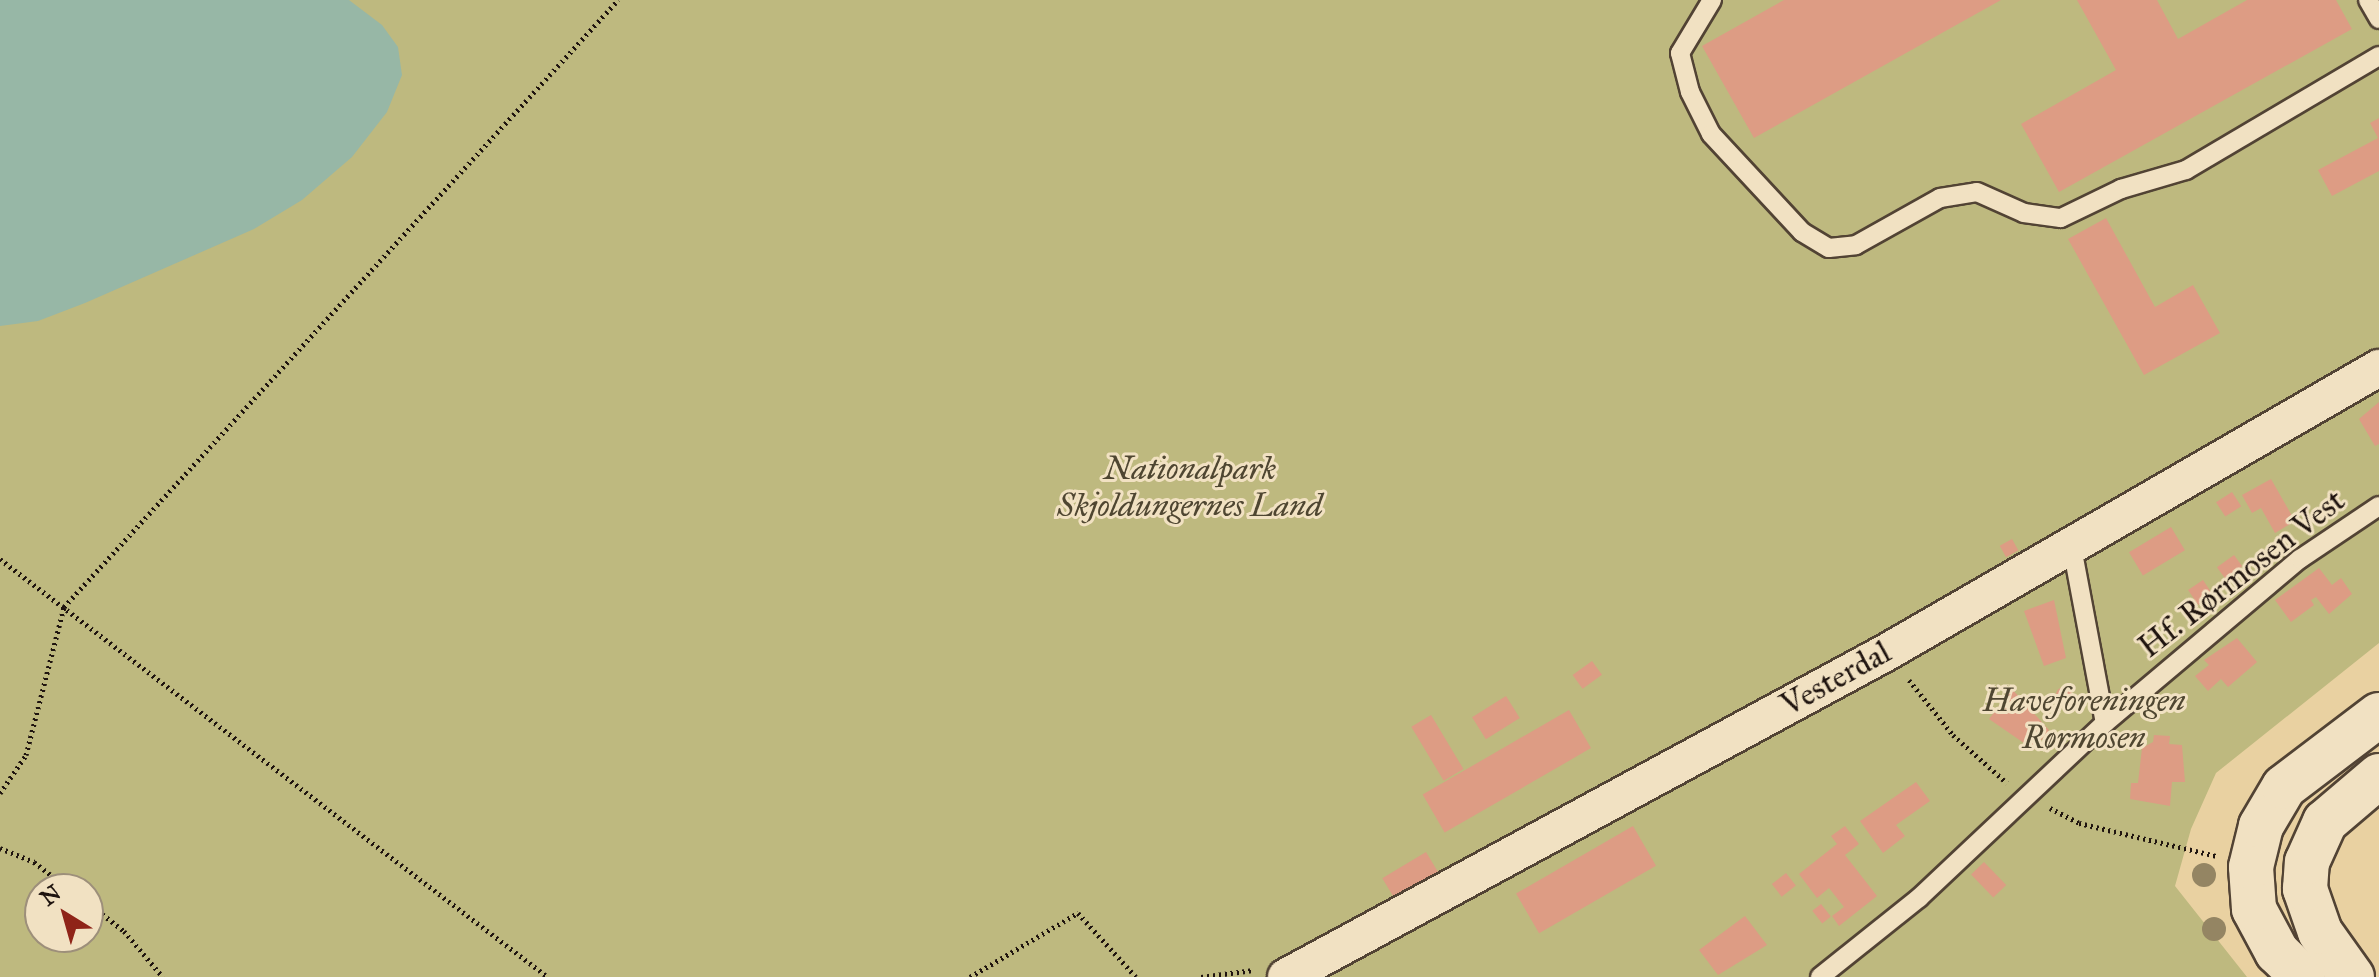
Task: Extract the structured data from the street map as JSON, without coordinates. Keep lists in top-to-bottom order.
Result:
{
  "streets": {
    "street": ["Vesterdal"],
    "lane": ["Hf. Rørmosen Vest"]
  },
  "parks": ["Nationalpark Skjoldungernes Land", "Haveforeningen Rørmosen"],
  "north": "top left"
}
